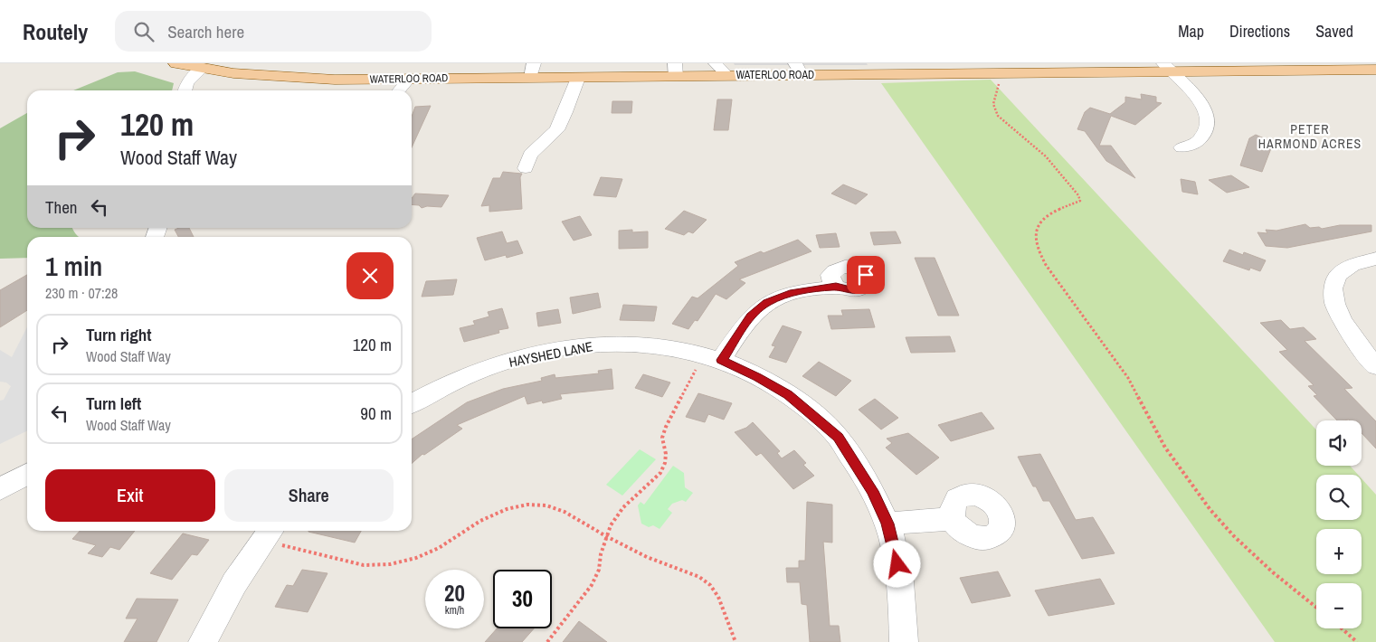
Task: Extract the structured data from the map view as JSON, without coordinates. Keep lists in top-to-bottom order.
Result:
{
  "streets": {
    "main road": ["WATERLOO ROAD"],
    "street": ["HAYSHED LANE"]
  },
  "districts": ["PETER HARMOND ACRES"],
  "page": {
    "header": "Routely",
    "search": "Search here",
    "nav": ["Map", "Directions", "Saved"],
    "turn": ["120 m", "Wood Staff Way"],
    "then": "Then",
    "heading": ["1 min", "230 m · 07:28"],
    "list": [
      {
        "name": "Turn right",
        "note": "Wood Staff Way",
        "value": "120 m"
      },
      {
        "name": "Turn left",
        "note": "Wood Staff Way",
        "value": "90 m"
      }
    ],
    "map_buttons": ["+", "−"],
    "buttons": ["Exit", "Share"],
    "speed": "20 km/h",
    "limit": "30"
  }
}
